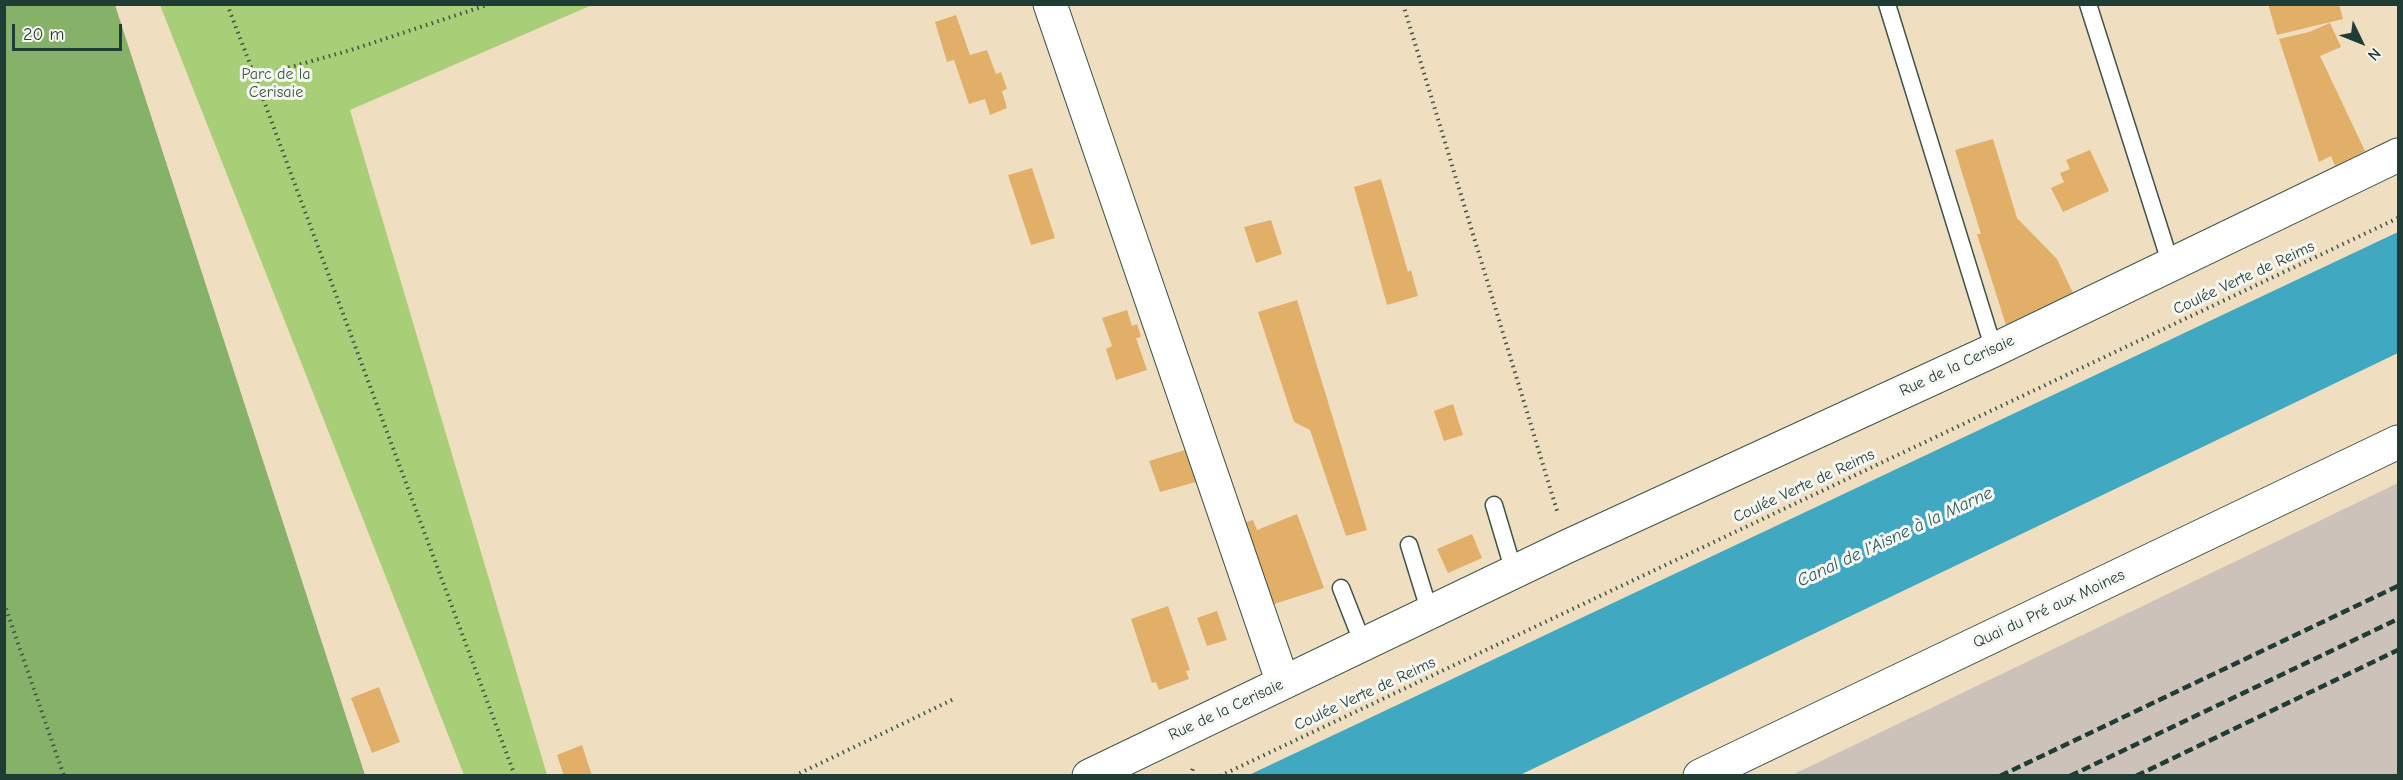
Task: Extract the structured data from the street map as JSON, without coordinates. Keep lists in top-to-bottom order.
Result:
{
  "streets": {
    "street": ["Rue de la Cerisaie", "Quai du Pré aux Moines"],
    "path": ["Coulée Verte de Reims"]
  },
  "water": ["Canal de l'Aisne à la Marne"],
  "parks": ["Parc de la Cerisaie"],
  "scale_bar": "20 m",
  "north": "bottom right"
}
